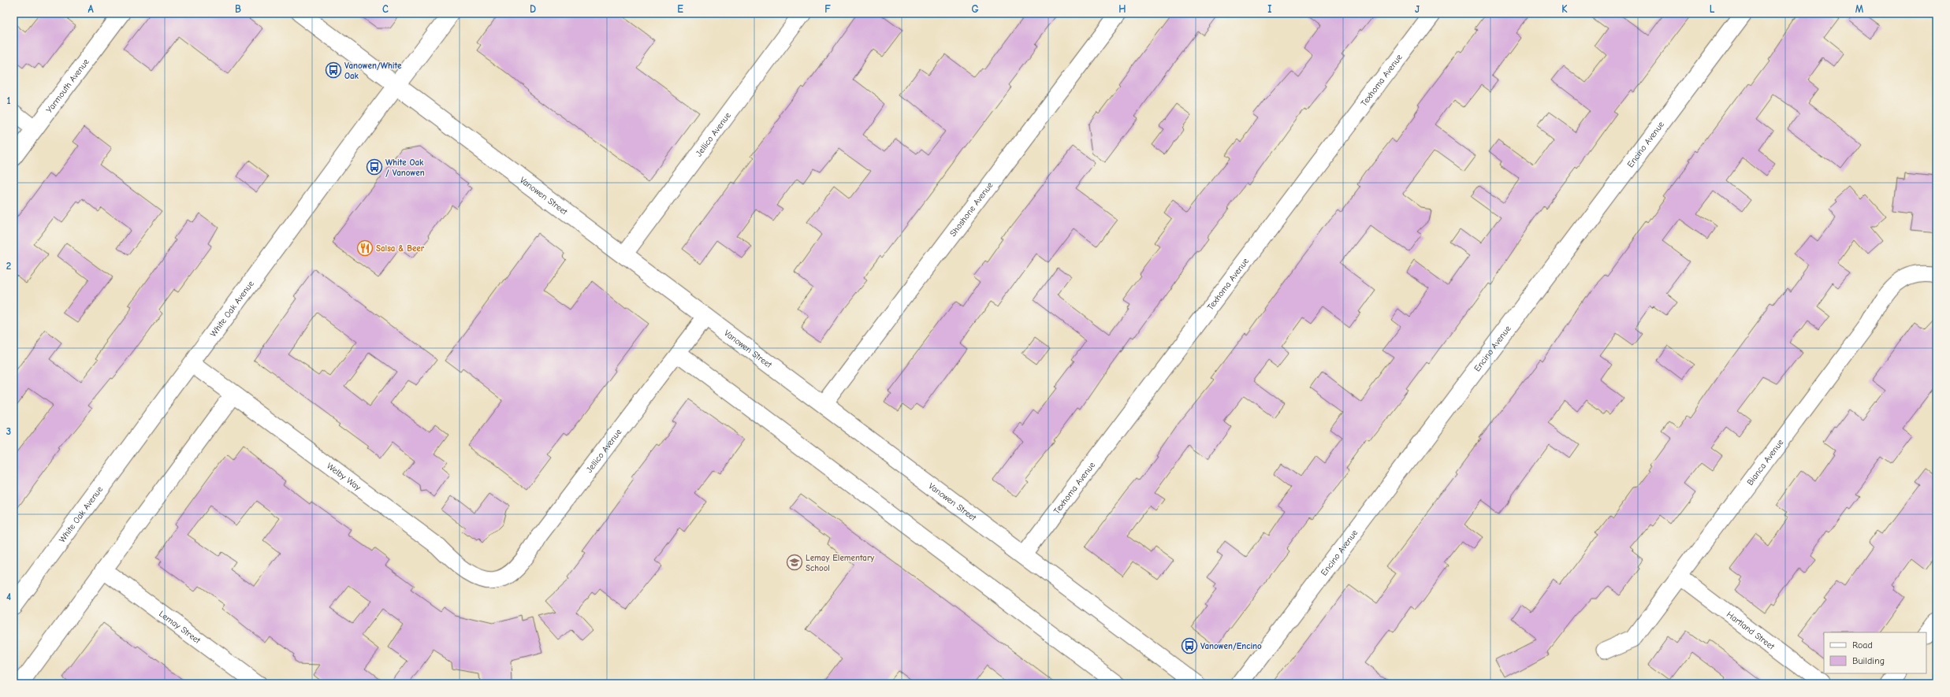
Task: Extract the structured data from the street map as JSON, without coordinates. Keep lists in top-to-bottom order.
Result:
{
  "streets": {
    "main road": ["Encino Avenue", "Vanowen Street", "White Oak Avenue"],
    "street": [
      "Texhoma Avenue",
      "Yarmouth Avenue",
      "Jellico Avenue",
      "Shoshone Avenue",
      "Bianca Avenue",
      "Welby Way",
      "Lemay Street",
      "Hartland Street"
    ]
  },
  "crossings": [
    ["Texhoma Avenue", "Vanowen Street"],
    ["Jellico Avenue", "Vanowen Street"],
    ["Jellico Avenue", "Welby Way"],
    ["Vanowen Street", "Shoshone Avenue"],
    ["Vanowen Street", "White Oak Avenue"],
    ["White Oak Avenue", "Welby Way"],
    ["Bianca Avenue", "Hartland Street"]
  ],
  "places": {
    "bus stop": ["Vanowen/White Oak", "White Oak / Vanowen", "Vanowen/Encino"],
    "restaurant": ["Salsa & Beer"],
    "school or university": ["Lemay Elementary School"]
  },
  "legend": ["Road", "Building"],
  "grid": {
    "columns": [
      "A",
      "B",
      "C",
      "D",
      "E",
      "F",
      "G",
      "H",
      "I",
      "J",
      "K",
      "L",
      "M"
    ],
    "rows": [
      "1",
      "2",
      "3",
      "4"
    ]
  }
}
